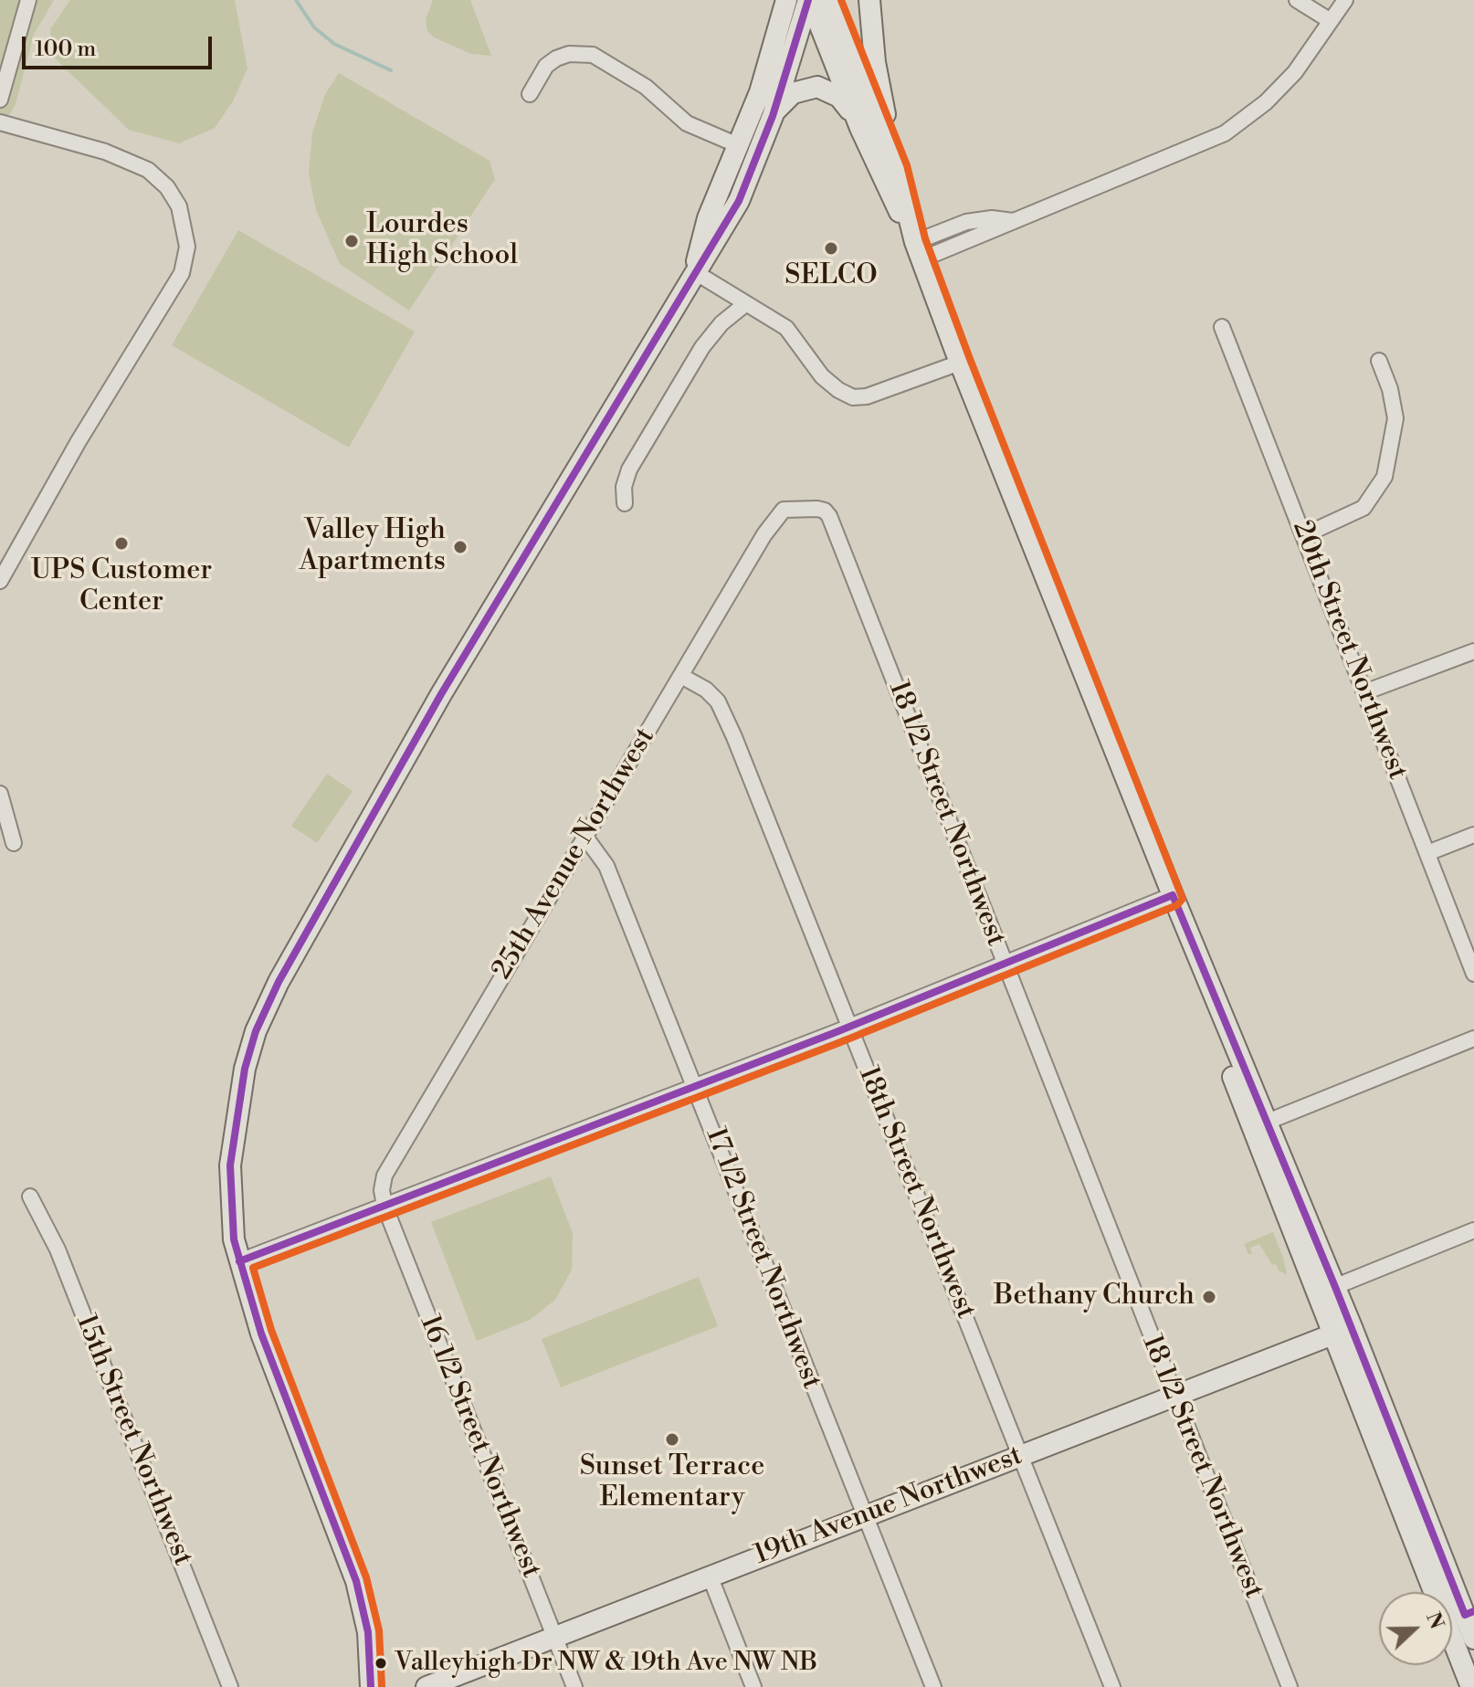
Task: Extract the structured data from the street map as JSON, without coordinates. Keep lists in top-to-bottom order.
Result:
{
  "streets": {
    "main road": ["19th Avenue Northwest"],
    "street": [
      "20th Street Northwest",
      "18 1/2 Street Northwest",
      "25th Avenue Northwest",
      "18th Street Northwest",
      "17 1/2 Street Northwest",
      "15th Street Northwest",
      "16 1/2 Street Northwest"
    ]
  },
  "crossings": [
    ["18 1/2 Street Northwest", "25th Avenue Northwest"],
    ["18 1/2 Street Northwest", "19th Avenue Northwest"],
    ["25th Avenue Northwest", "18th Street Northwest"],
    ["25th Avenue Northwest", "17 1/2 Street Northwest"],
    ["25th Avenue Northwest", "16 1/2 Street Northwest"],
    ["18th Street Northwest", "19th Avenue Northwest"],
    ["17 1/2 Street Northwest", "19th Avenue Northwest"],
    ["16 1/2 Street Northwest", "19th Avenue Northwest"]
  ],
  "places": [
    "Lourdes High School",
    "SELCO",
    "UPS Customer Center",
    "Valley High Apartments",
    "Bethany Church",
    "Sunset Terrace Elementary",
    "Valleyhigh Dr NW & 19th Ave NW NB"
  ],
  "scale_bar": "100 m",
  "north": "right"
}
